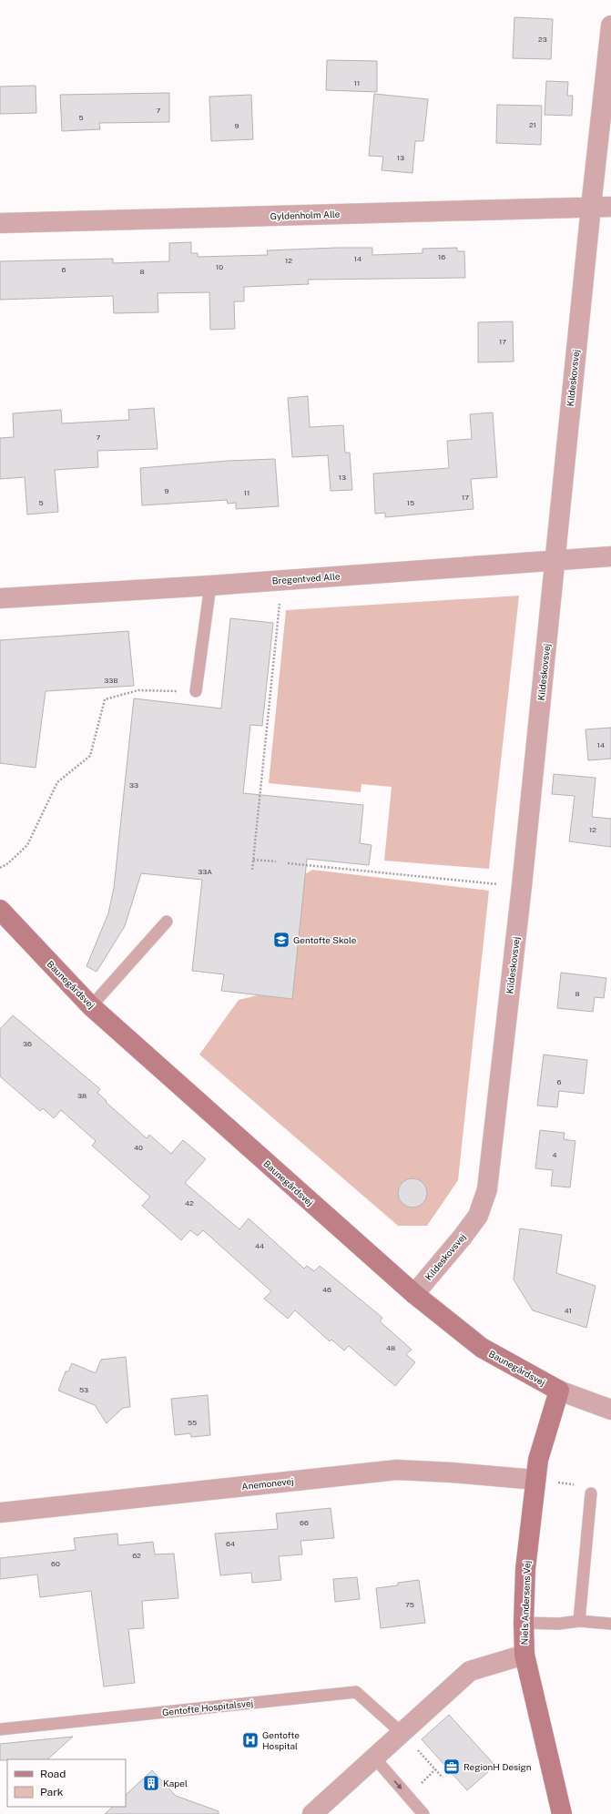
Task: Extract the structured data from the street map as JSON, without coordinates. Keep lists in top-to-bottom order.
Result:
{
  "streets": {
    "street": [
      "Gyldenholm Alle",
      "Kildeskovsvej",
      "Bregentved Alle",
      "Baunegårdsvej",
      "Anemonevej",
      "Niels Andersens Vej"
    ],
    "lane": ["Gentofte Hospitalsvej"]
  },
  "crossings": [
    ["Gyldenholm Alle", "Kildeskovsvej"],
    ["Kildeskovsvej", "Bregentved Alle"],
    ["Kildeskovsvej", "Baunegårdsvej"],
    ["Baunegårdsvej", "Niels Andersens Vej"],
    ["Anemonevej", "Niels Andersens Vej"]
  ],
  "places": {
    "school or university": ["Gentofte Skole"],
    "hospital": ["Gentofte Hospital"],
    "office": ["RegionH Design"],
    "building": ["Kapel"]
  },
  "house_numbers": [
    "23",
    "11",
    "7",
    "5",
    "21",
    "9",
    "13",
    "16",
    "14",
    "12",
    "10",
    "6",
    "8",
    "17",
    "7",
    "13",
    "9",
    "11",
    "17",
    "5",
    "15",
    "33B",
    "14",
    "33",
    "12",
    "33A",
    "8",
    "36",
    "6",
    "38",
    "40",
    "4",
    "42",
    "44",
    "46",
    "41",
    "48",
    "53",
    "55",
    "66",
    "64",
    "62",
    "60",
    "75"
  ],
  "legend": ["Road", "Park"]
}
